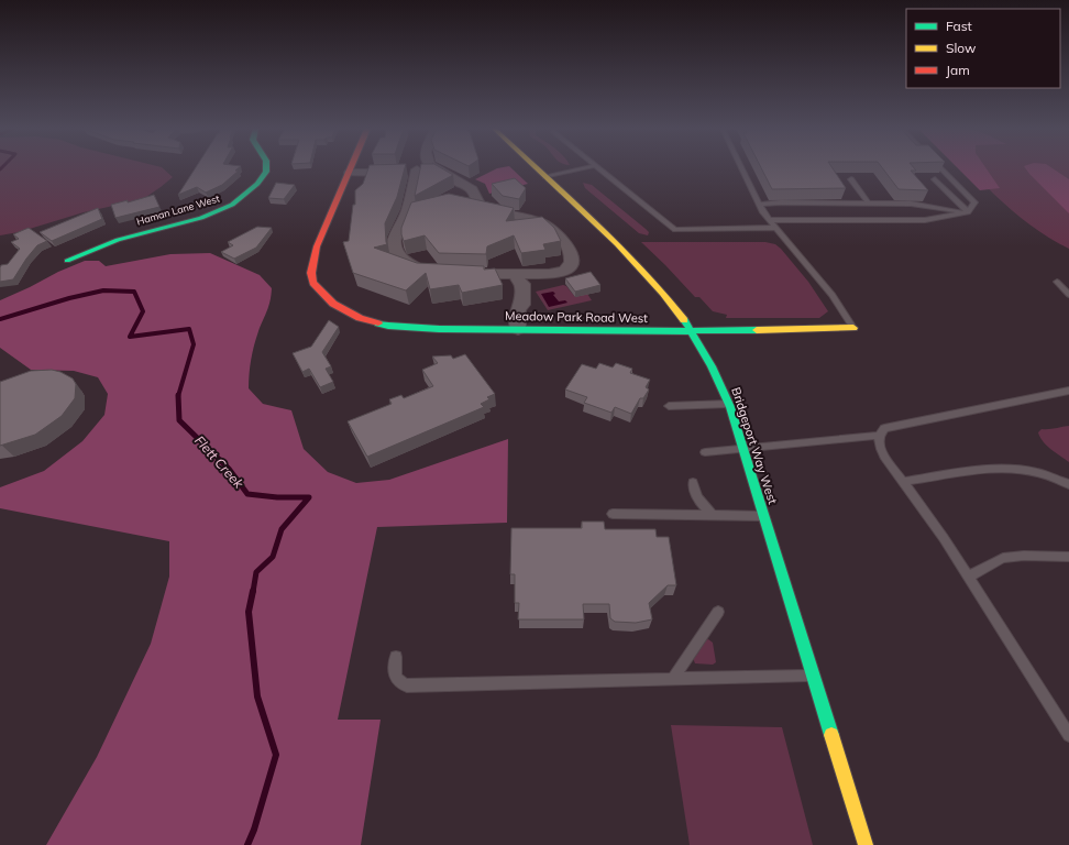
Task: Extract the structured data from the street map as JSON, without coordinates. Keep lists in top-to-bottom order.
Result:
{
  "streets": {
    "street": ["Haman Lane West", "Meadow Park Road West", "Bridgeport Way West"]
  },
  "crossings": [
    ["Meadow Park Road West", "Bridgeport Way West"]
  ],
  "water": ["Flett Creek"],
  "legend": ["Fast", "Slow", "Jam"]
}
